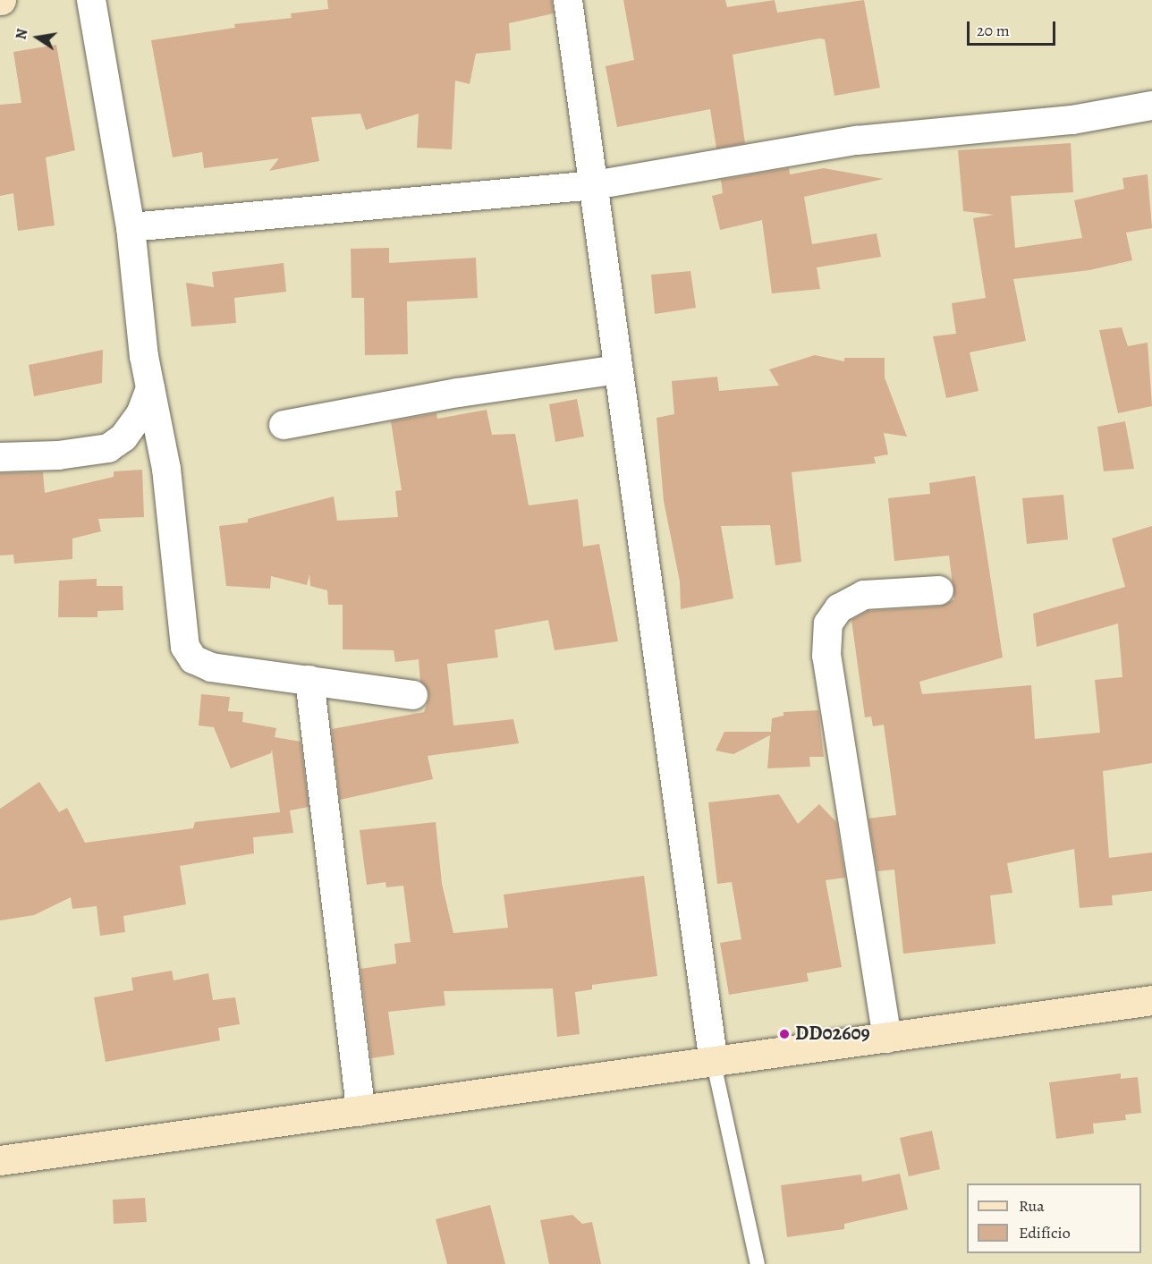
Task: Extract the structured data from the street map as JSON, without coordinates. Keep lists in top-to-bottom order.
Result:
{
  "places": ["DD02609"],
  "legend": ["Rua", "Edifício"],
  "scale_bar": "20 m",
  "north": "left"
}
